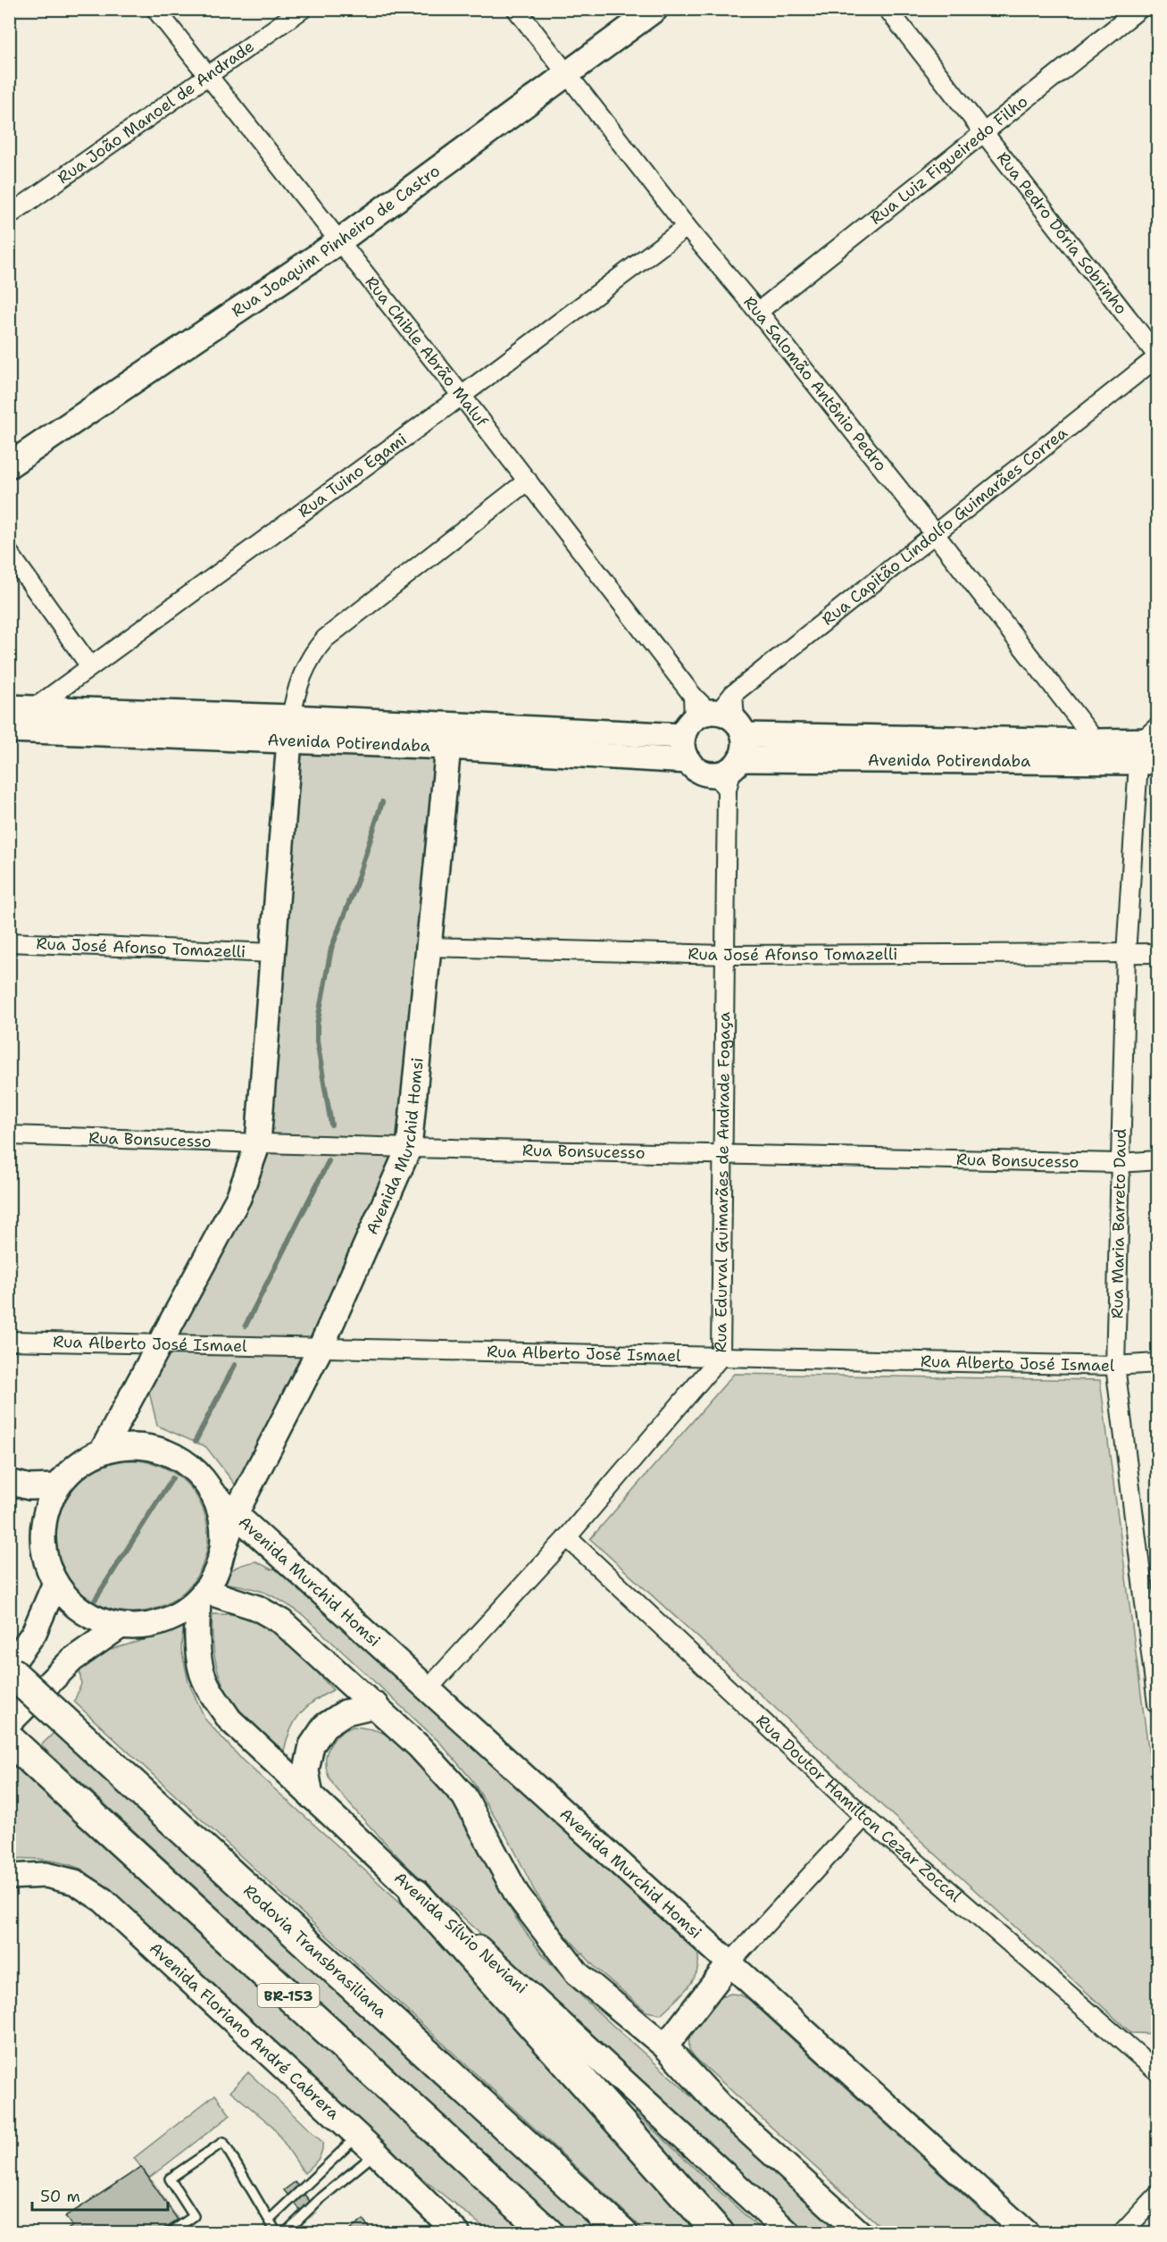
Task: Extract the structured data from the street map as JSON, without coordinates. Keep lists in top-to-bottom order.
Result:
{
  "streets": {
    "highway": ["Rodovia Transbrasiliana", "BR-153"],
    "main road": [
      "Rua Joaquim Pinheiro de Castro",
      "Avenida Potirendaba",
      "Avenida Murchid Homsi",
      "Avenida Sílvio Neviani",
      "Avenida Floriano André Cabrera"
    ],
    "street": [
      "Rua João Manoel de Andrade",
      "Rua Luiz Figueiredo Filho",
      "Rua Pedro Dória Sobrinho",
      "Rua Chible Abrão Maluf",
      "Rua Salomão Antônio Pedro",
      "Rua Tuino Egami",
      "Rua Capitão Lindolfo Guimarães Correa",
      "Rua José Afonso Tomazelli",
      "Rua Bonsucesso",
      "Rua Edurval Guimarães de Andrade Fogaça",
      "Rua Maria Barreto Daud",
      "Rua Alberto José Ismael",
      "Rua Doutor Hamilton Cezar Zoccal"
    ]
  },
  "crossings": [
    ["Rua João Manoel de Andrade", "Rua Chible Abrão Maluf"],
    ["Rua Luiz Figueiredo Filho", "Rua Pedro Dória Sobrinho"],
    ["Rua Luiz Figueiredo Filho", "Rua Salomão Antônio Pedro"],
    ["Rua Pedro Dória Sobrinho", "Rua Capitão Lindolfo Guimarães Correa"],
    ["Rua Joaquim Pinheiro de Castro", "Rua Chible Abrão Maluf"],
    ["Rua Joaquim Pinheiro de Castro", "Rua Salomão Antônio Pedro"],
    ["Rua Chible Abrão Maluf", "Rua Tuino Egami"],
    ["Rua Chible Abrão Maluf", "Rua Capitão Lindolfo Guimarães Correa"],
    ["Rua Chible Abrão Maluf", "Avenida Potirendaba"],
    ["Rua Salomão Antônio Pedro", "Rua Tuino Egami"],
    ["Rua Salomão Antônio Pedro", "Rua Capitão Lindolfo Guimarães Correa"],
    ["Rua Salomão Antônio Pedro", "Avenida Potirendaba"],
    ["Rua Tuino Egami", "Avenida Potirendaba"],
    ["Rua Capitão Lindolfo Guimarães Correa", "Avenida Potirendaba"],
    ["Avenida Potirendaba", "Avenida Murchid Homsi"],
    ["Avenida Potirendaba", "Rua Edurval Guimarães de Andrade Fogaça"],
    ["Avenida Potirendaba", "Rua Maria Barreto Daud"],
    ["Rua José Afonso Tomazelli", "Avenida Murchid Homsi"],
    ["Rua José Afonso Tomazelli", "Rua Edurval Guimarães de Andrade Fogaça"],
    ["Rua José Afonso Tomazelli", "Rua Maria Barreto Daud"],
    ["Rua Bonsucesso", "Avenida Murchid Homsi"],
    ["Rua Bonsucesso", "Rua Edurval Guimarães de Andrade Fogaça"],
    ["Rua Bonsucesso", "Rua Maria Barreto Daud"],
    ["Avenida Murchid Homsi", "Rua Edurval Guimarães de Andrade Fogaça"],
    ["Avenida Murchid Homsi", "Rua Alberto José Ismael"],
    ["Avenida Murchid Homsi", "Avenida Sílvio Neviani"],
    ["Rua Edurval Guimarães de Andrade Fogaça", "Rua Alberto José Ismael"],
    ["Rua Edurval Guimarães de Andrade Fogaça", "Rua Doutor Hamilton Cezar Zoccal"],
    ["Rua Maria Barreto Daud", "Rua Alberto José Ismael"]
  ],
  "scale_bar": "50 m"
}
